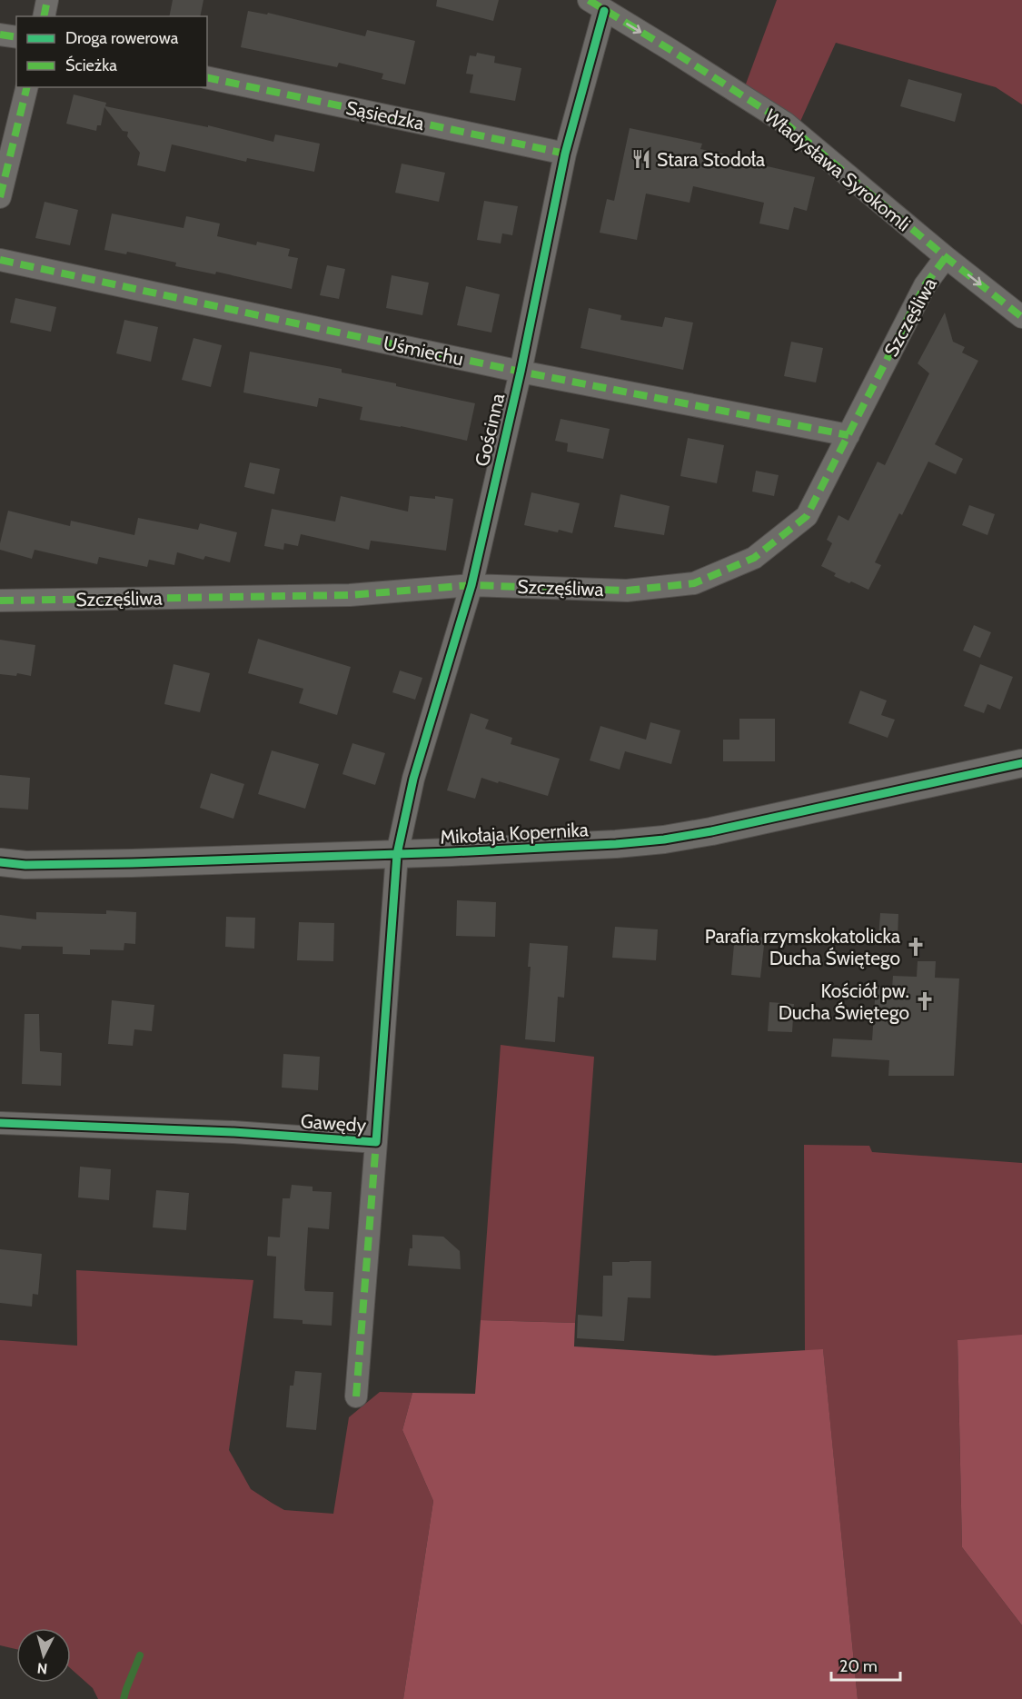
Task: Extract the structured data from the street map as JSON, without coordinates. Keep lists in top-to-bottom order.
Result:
{
  "streets": {
    "street": [
      "Sąsiedzka",
      "Władysława Syrokomli",
      "Szczęśliwa",
      "Uśmiechu",
      "Gościnna",
      "Mikołaja Kopernika",
      "Gawędy"
    ]
  },
  "crossings": [
    ["Sąsiedzka", "Gościnna"],
    ["Władysława Syrokomli", "Szczęśliwa"],
    ["Władysława Syrokomli", "Gościnna"],
    ["Szczęśliwa", "Uśmiechu"],
    ["Szczęśliwa", "Gościnna"],
    ["Uśmiechu", "Gościnna"],
    ["Gościnna", "Mikołaja Kopernika"],
    ["Gościnna", "Gawędy"],
    ["Mikołaja Kopernika", "Gawędy"]
  ],
  "one_way": ["Władysława Syrokomli"],
  "places": {
    "restaurant": ["Stara Stodoła"],
    "church": ["Parafia rzymskokatolicka Ducha Świętego", "Kościół pw. Ducha Świętego"]
  },
  "legend": ["Droga rowerowa", "Ścieżka"],
  "scale_bar": "20 m",
  "north": "bottom"
}
